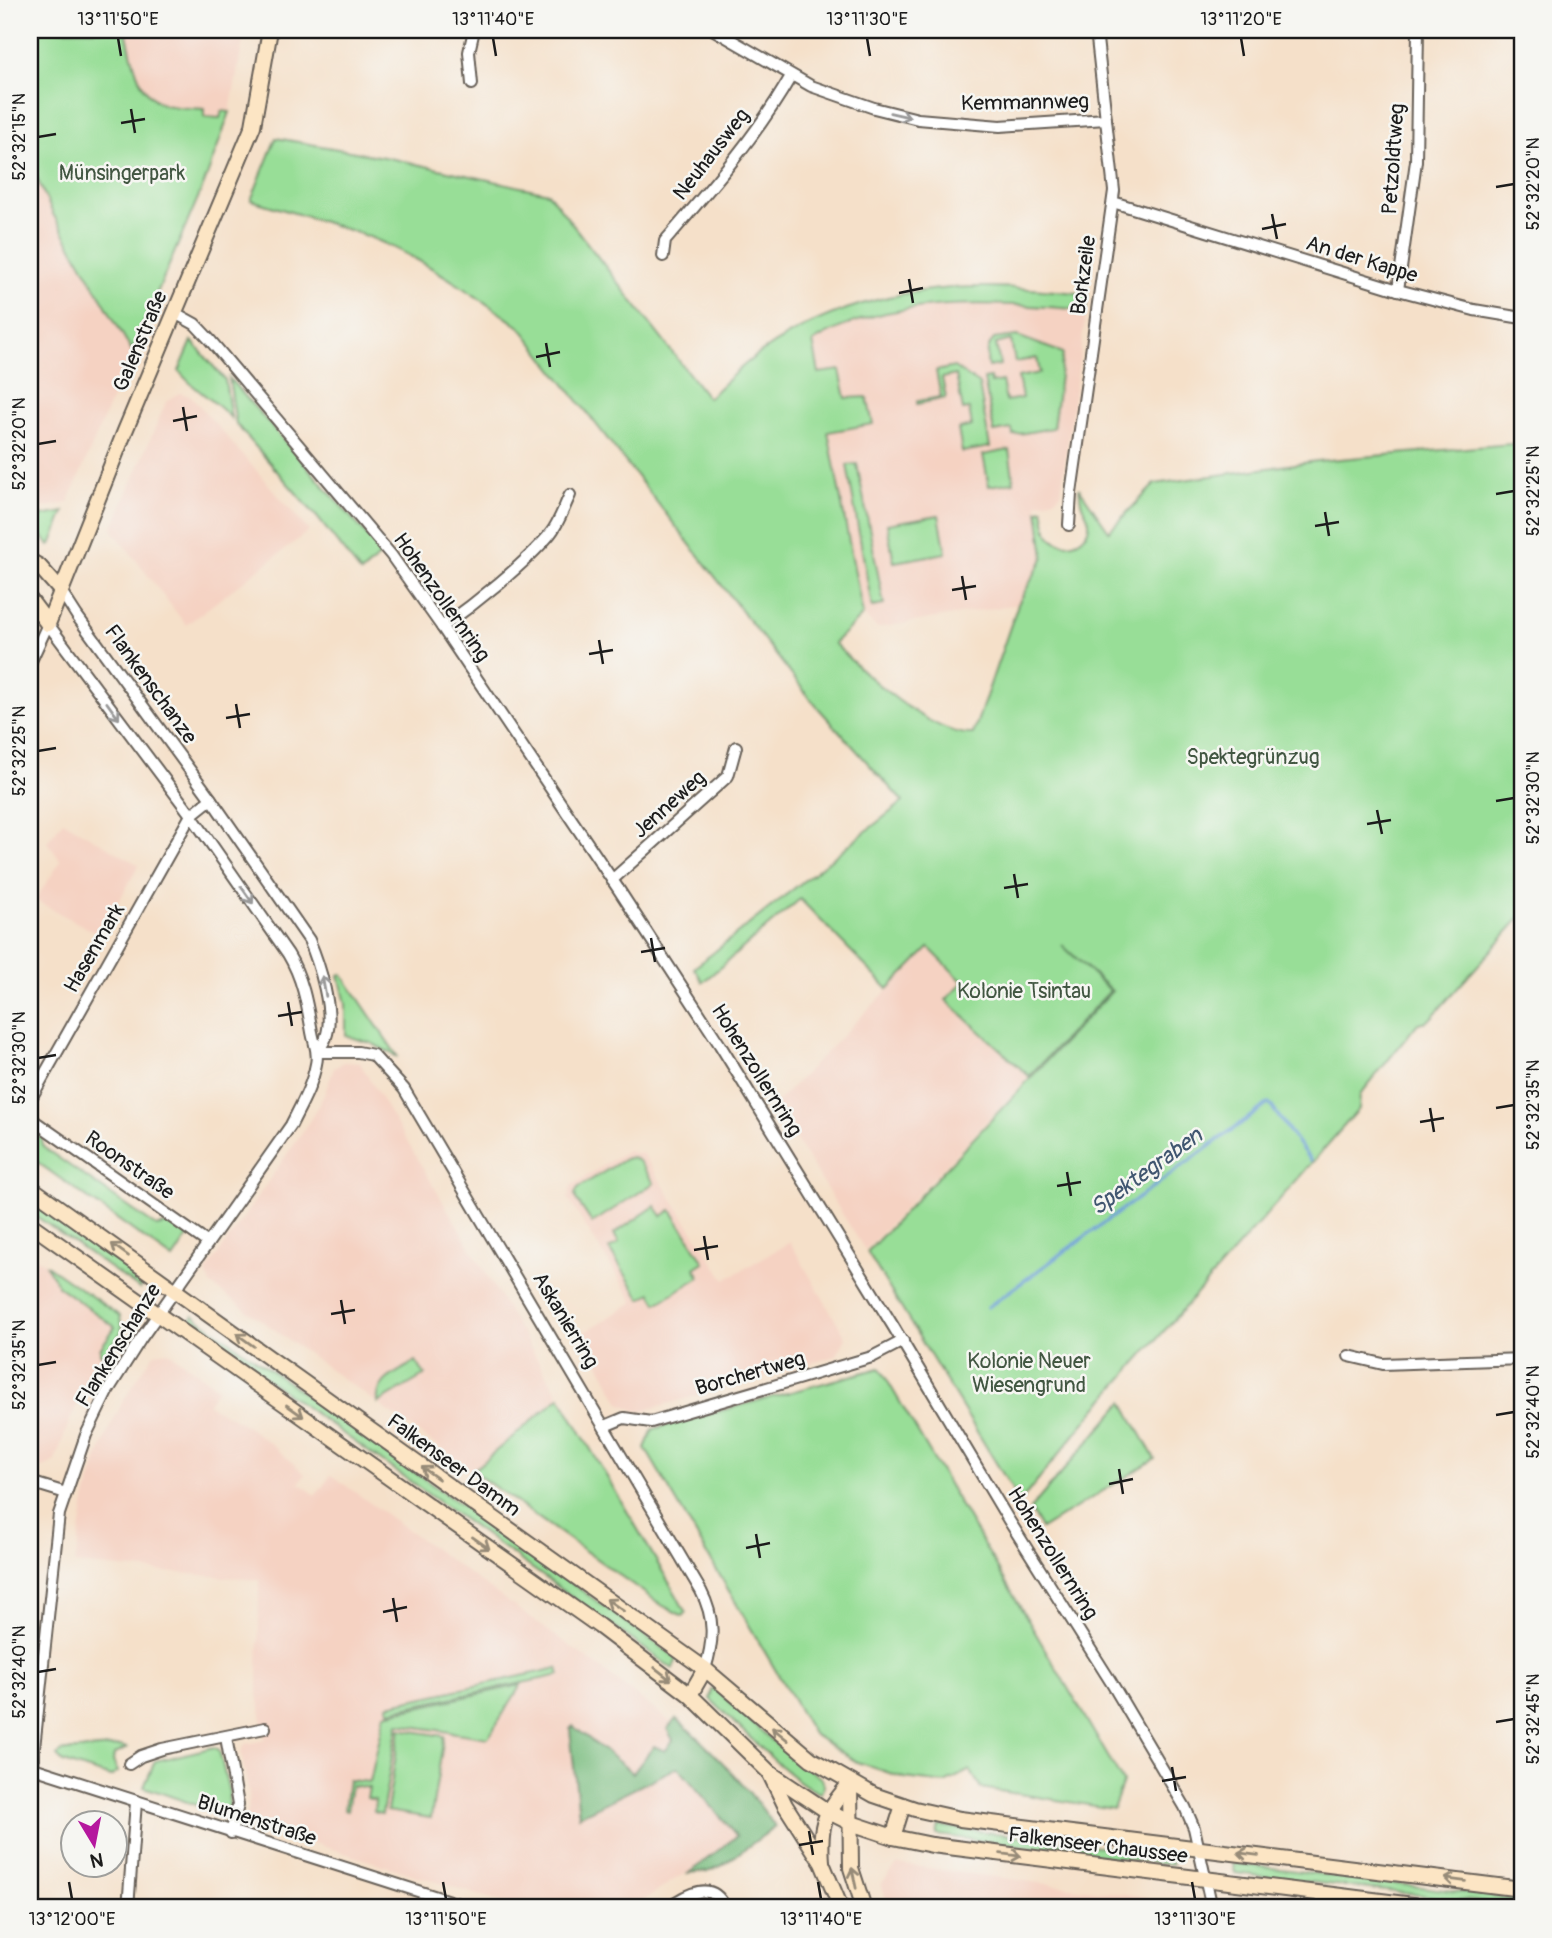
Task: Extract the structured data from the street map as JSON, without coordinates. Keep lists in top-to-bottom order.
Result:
{
  "streets": {
    "main road": ["Galenstraße", "Falkenseer Damm", "Falkenseer Chaussee"],
    "street": [
      "Kemmannweg",
      "Neuhausweg",
      "Petzoldtweg",
      "An der Kappe",
      "Borkzeile",
      "Hohenzollernring",
      "Flankenschanze",
      "Jenneweg",
      "Hasenmark",
      "Roonstraße",
      "Askanierring",
      "Borchertweg",
      "Blumenstraße"
    ]
  },
  "crossings": [
    ["Kemmannweg", "Neuhausweg"],
    ["Kemmannweg", "Borkzeile"],
    ["Petzoldtweg", "An der Kappe"],
    ["An der Kappe", "Borkzeile"],
    ["Galenstraße", "Hohenzollernring"],
    ["Galenstraße", "Flankenschanze"],
    ["Hohenzollernring", "Jenneweg"],
    ["Hohenzollernring", "Borchertweg"],
    ["Hohenzollernring", "Falkenseer Chaussee"],
    ["Flankenschanze", "Hasenmark"],
    ["Flankenschanze", "Roonstraße"],
    ["Flankenschanze", "Askanierring"],
    ["Flankenschanze", "Falkenseer Damm"],
    ["Flankenschanze", "Blumenstraße"],
    ["Askanierring", "Borchertweg"],
    ["Askanierring", "Falkenseer Damm"],
    ["Falkenseer Damm", "Falkenseer Chaussee"]
  ],
  "one_way": ["Kemmannweg"],
  "water": ["Spektegraben"],
  "parks": [
    "Münsingerpark",
    "Spektegrünzug",
    "Kolonie Tsintau",
    "Kolonie Neuer Wiesengrund"
  ],
  "north": "bottom",
  "coordinates": [
    "13°11'50\"E",
    "13°11'40\"E",
    "13°11'30\"E",
    "13°11'20\"E",
    "52°32'15\"N",
    "52°32'20\"N",
    "52°32'25\"N",
    "52°32'30\"N",
    "52°32'35\"N",
    "52°32'40\"N",
    "52°32'45\"N",
    "13°12'00\"E"
  ]
}
